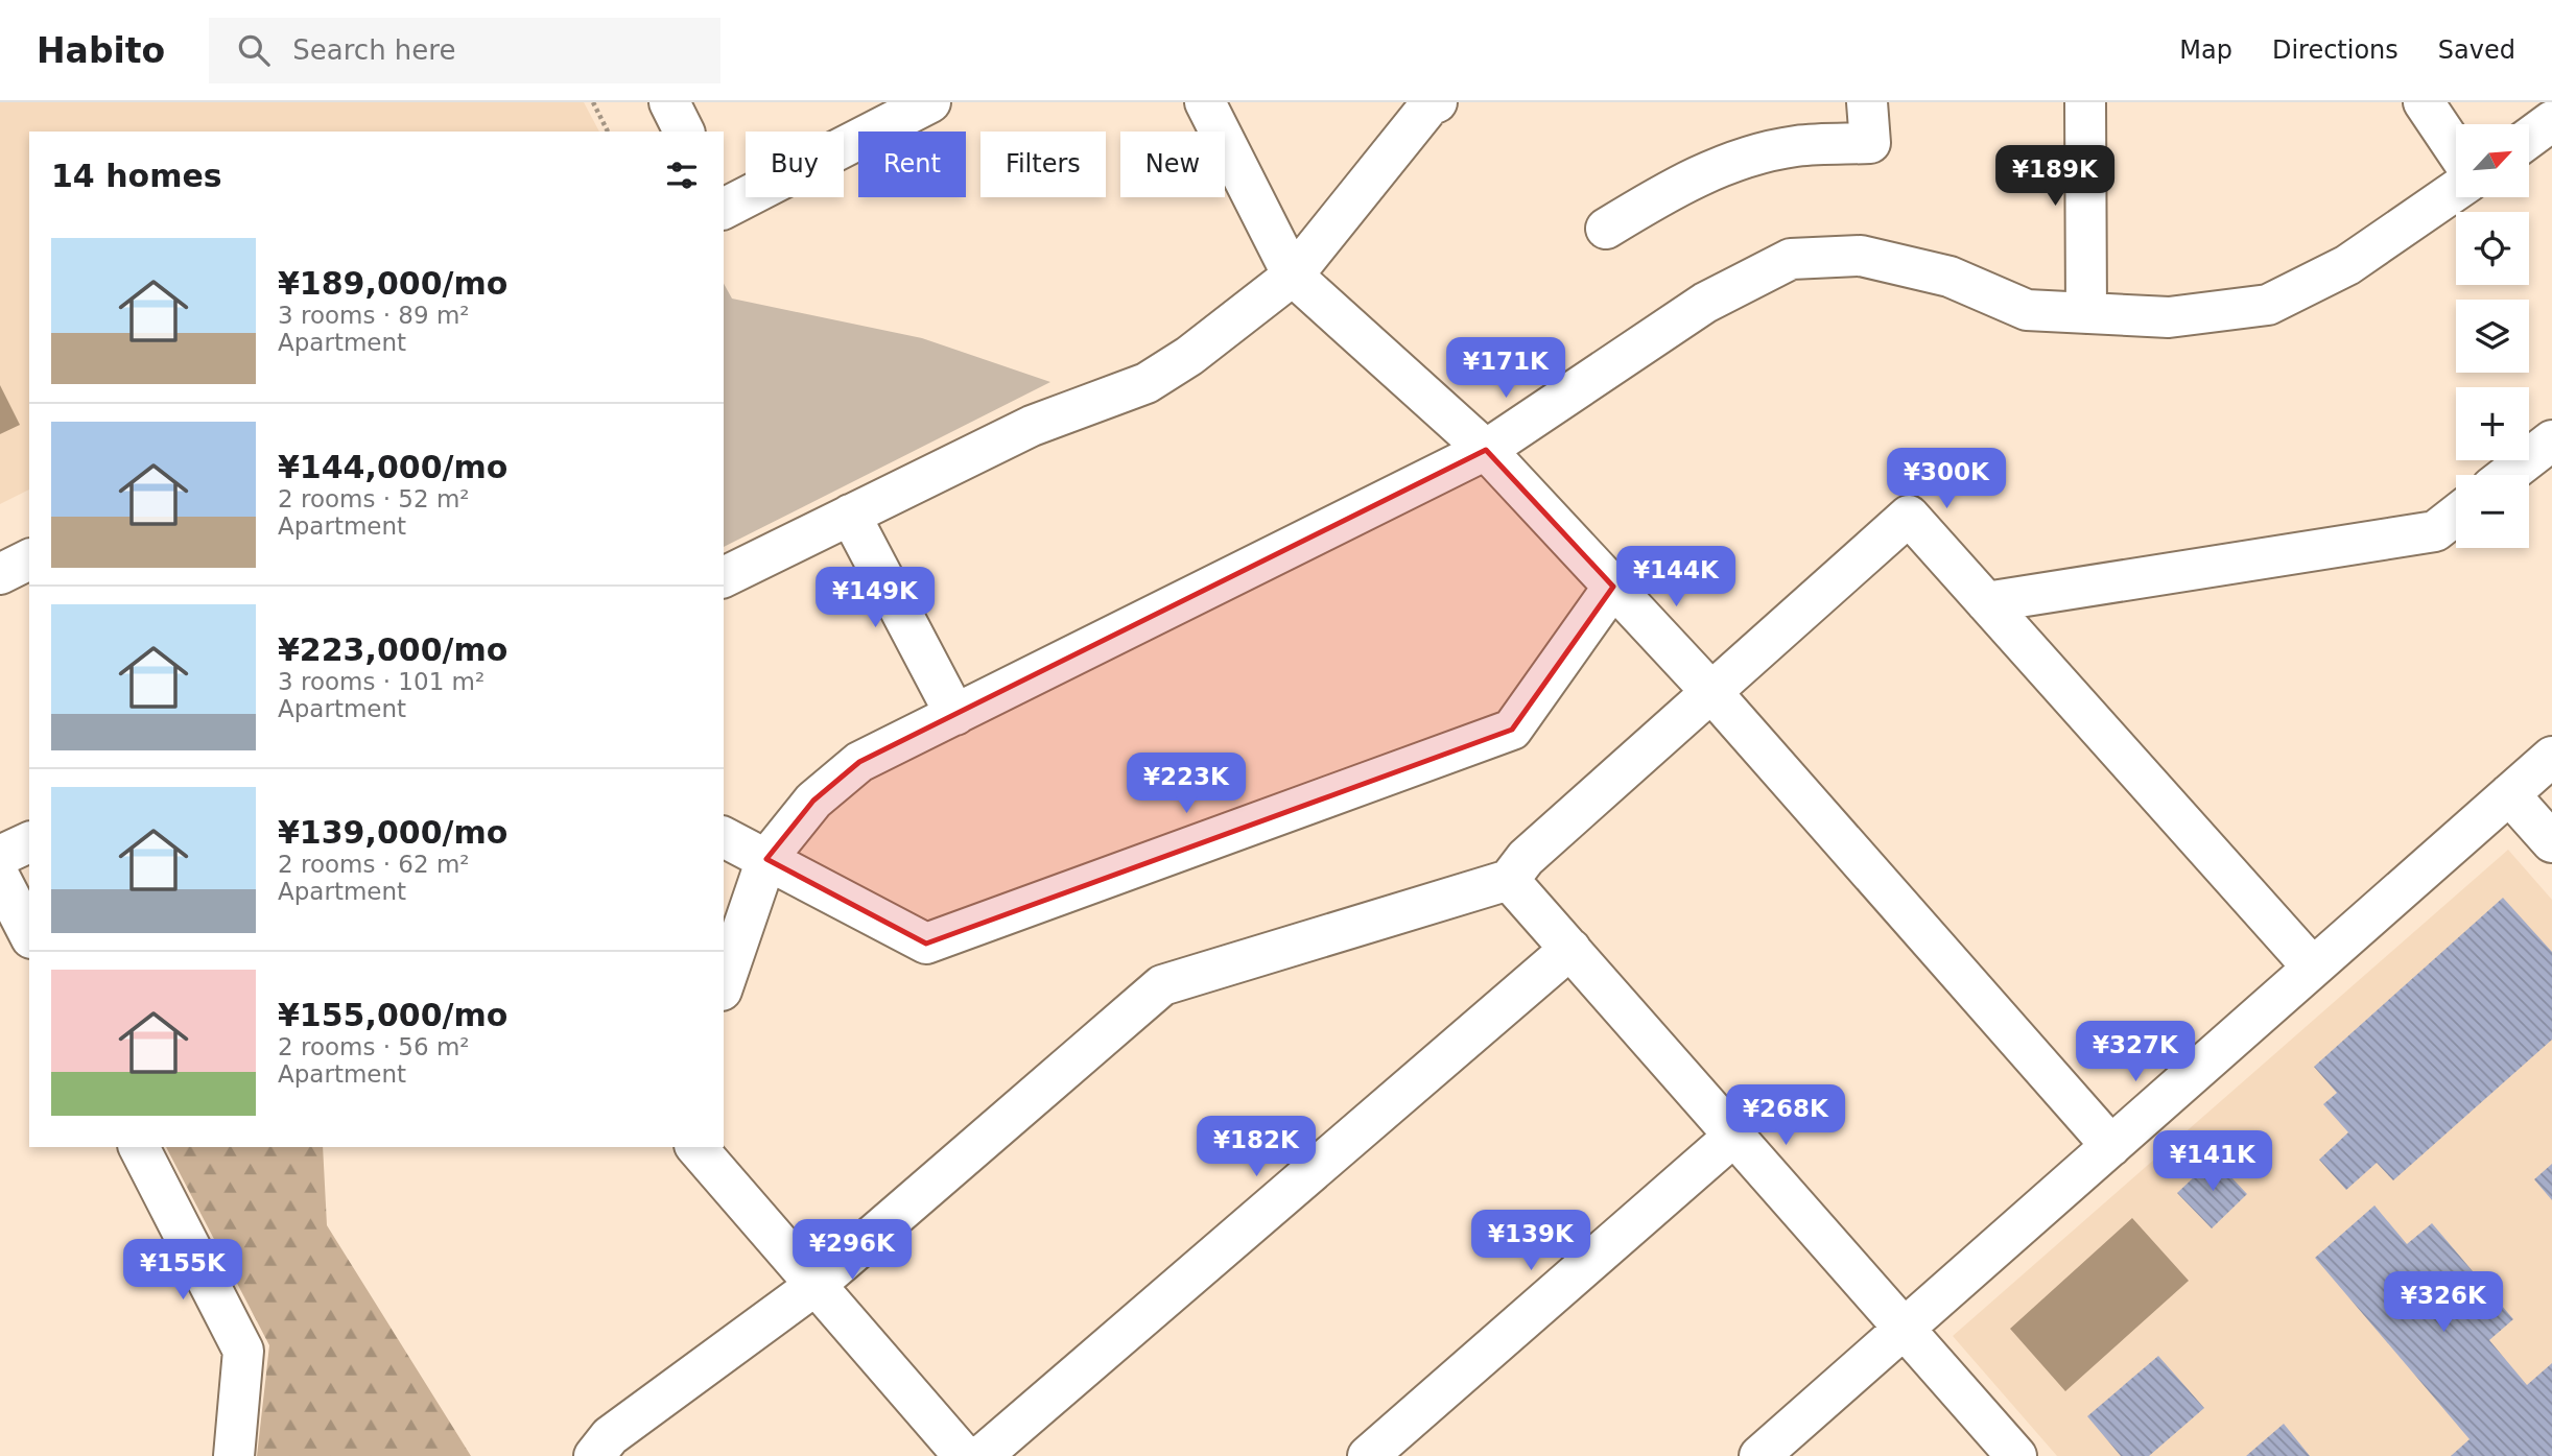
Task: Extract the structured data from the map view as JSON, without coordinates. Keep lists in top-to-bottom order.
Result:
{
  "north": "top right",
  "page": {
    "header": "Habito",
    "search": "Search here",
    "nav": ["Map", "Directions", "Saved"],
    "map_buttons": ["+", "−"],
    "chip": [
      "Buy",
      "Rent",
      "Filters",
      "New"
    ],
    "heading": "14 homes",
    "price": [
      "¥189K",
      "¥171K",
      "¥300K",
      "¥144K",
      "¥149K",
      "¥223K",
      "¥327K",
      "¥268K",
      "¥182K",
      "¥141K",
      "¥139K",
      "¥296K",
      "¥155K",
      "¥326K"
    ],
    "list": [
      {
        "name": "¥189,000/mo",
        "note": "3 rooms · 89 m² · Apartment"
      },
      {
        "name": "¥144,000/mo",
        "note": "2 rooms · 52 m² · Apartment"
      },
      {
        "name": "¥223,000/mo",
        "note": "3 rooms · 101 m² · Apartment"
      },
      {
        "name": "¥139,000/mo",
        "note": "2 rooms · 62 m² · Apartment"
      },
      {
        "name": "¥155,000/mo",
        "note": "2 rooms · 56 m² · Apartment"
      }
    ]
  }
}
